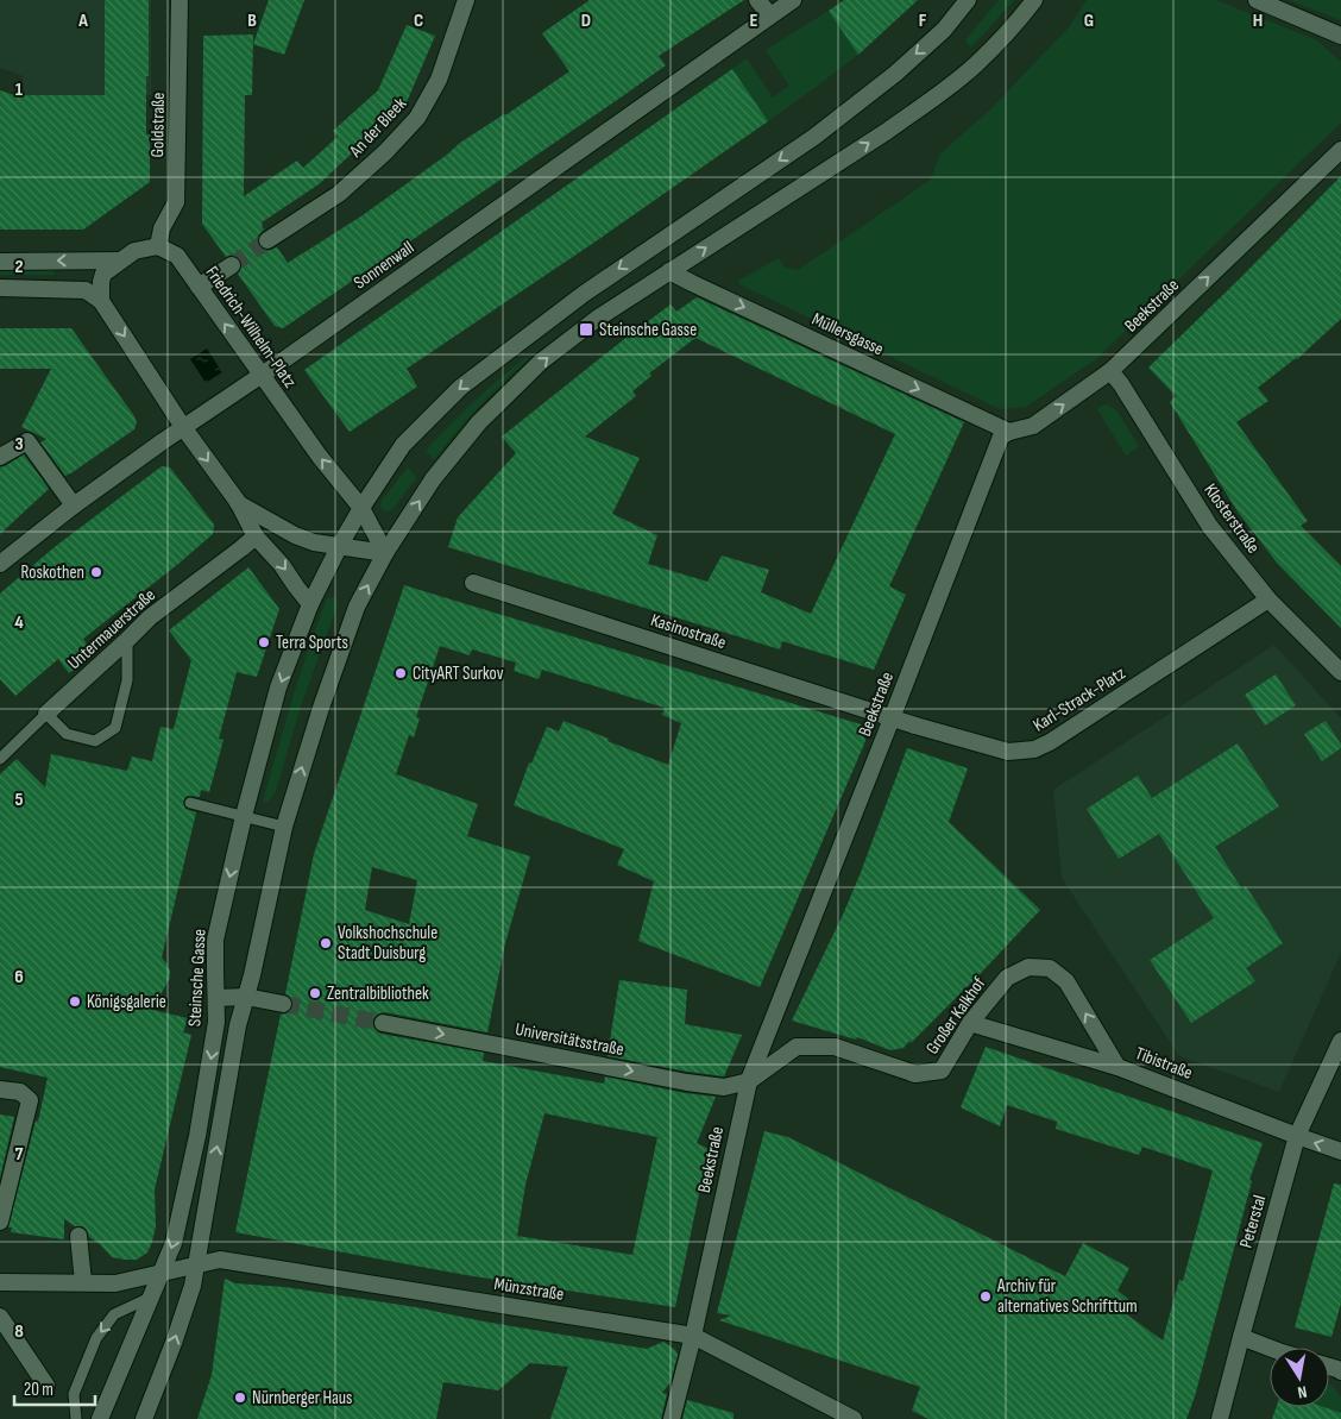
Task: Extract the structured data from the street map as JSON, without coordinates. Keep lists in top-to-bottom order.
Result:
{
  "streets": {
    "street": [
      "Goldstraße",
      "An der Bleek",
      "Sonnenwall",
      "Beekstraße",
      "Friedrich-Wilhelm-Platz",
      "Müllersgasse",
      "Klosterstraße",
      "Untermauerstraße",
      "Kasinostraße",
      "Karl-Strack-Platz",
      "Steinsche Gasse",
      "Großer Kalkhof",
      "Universitätsstraße",
      "Tibistraße",
      "Peterstal",
      "Münzstraße"
    ]
  },
  "crossings": [
    ["Goldstraße", "Friedrich-Wilhelm-Platz"],
    ["Sonnenwall", "Friedrich-Wilhelm-Platz"],
    ["Beekstraße", "Müllersgasse"],
    ["Beekstraße", "Klosterstraße"],
    ["Beekstraße", "Kasinostraße"],
    ["Beekstraße", "Karl-Strack-Platz"],
    ["Beekstraße", "Großer Kalkhof"],
    ["Beekstraße", "Universitätsstraße"],
    ["Beekstraße", "Münzstraße"],
    ["Friedrich-Wilhelm-Platz", "Steinsche Gasse"],
    ["Klosterstraße", "Karl-Strack-Platz"],
    ["Kasinostraße", "Karl-Strack-Platz"],
    ["Steinsche Gasse", "Münzstraße"],
    ["Großer Kalkhof", "Universitätsstraße"],
    ["Großer Kalkhof", "Tibistraße"],
    ["Tibistraße", "Peterstal"]
  ],
  "one_way": ["Müllersgasse", "Universitätsstraße"],
  "places": {
    "transit": ["Steinsche Gasse"],
    "other": [
      "Roskothen",
      "Terra Sports",
      "CityART Surkov",
      "Volkshochschule Stadt Duisburg",
      "Zentralbibliothek",
      "Königsgalerie",
      "Archiv für alternatives Schrifttum",
      "Nürnberger Haus"
    ]
  },
  "scale_bar": "20 m",
  "north": "bottom",
  "grid": {
    "columns": [
      "A",
      "B",
      "C",
      "D",
      "E",
      "F",
      "G",
      "H"
    ],
    "rows": [
      "1",
      "2",
      "3",
      "4",
      "5",
      "6",
      "7",
      "8"
    ]
  }
}
